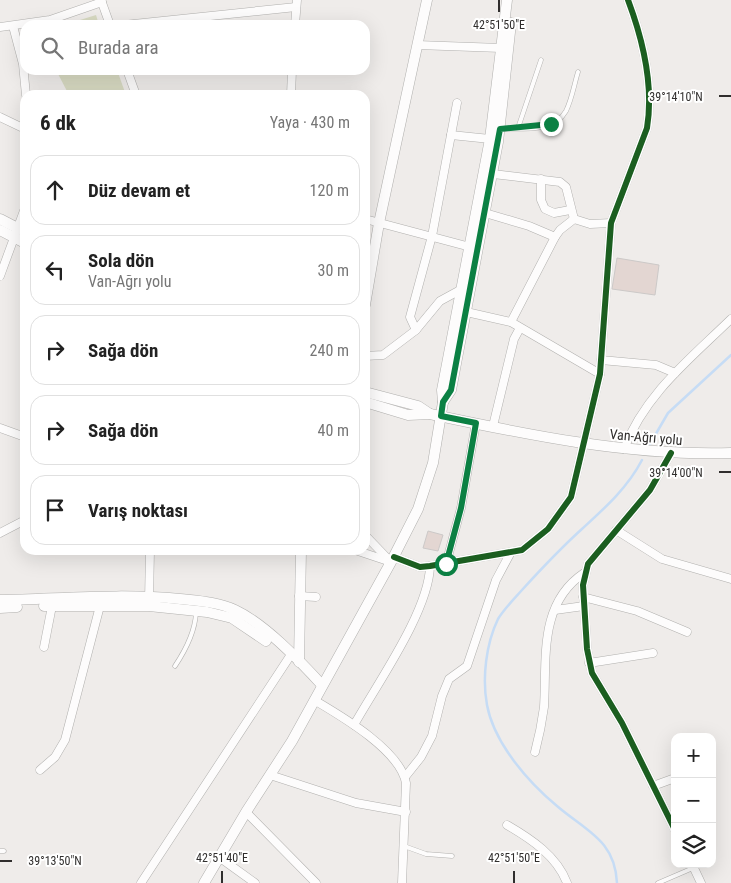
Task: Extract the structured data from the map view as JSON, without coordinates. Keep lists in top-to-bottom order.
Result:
{
  "streets": {
    "main road": ["Van-Ağrı yolu"]
  },
  "page": {
    "search": "Burada ara",
    "heading": ["6 dk", "Yaya · 430 m"],
    "list": [
      ["Düz devam et", "120 m"],
      ["Sola dön", "Van-Ağrı yolu", "30 m"],
      ["Sağa dön", "240 m"],
      ["Sağa dön", "40 m"],
      "Varış noktası"
    ],
    "map_buttons": ["+", "−"]
  },
  "coordinates": [
    "42°51'50\"E",
    "39°14'10\"N",
    "39°14'00\"N",
    "42°51'40\"E",
    "39°13'50\"N"
  ]
}
